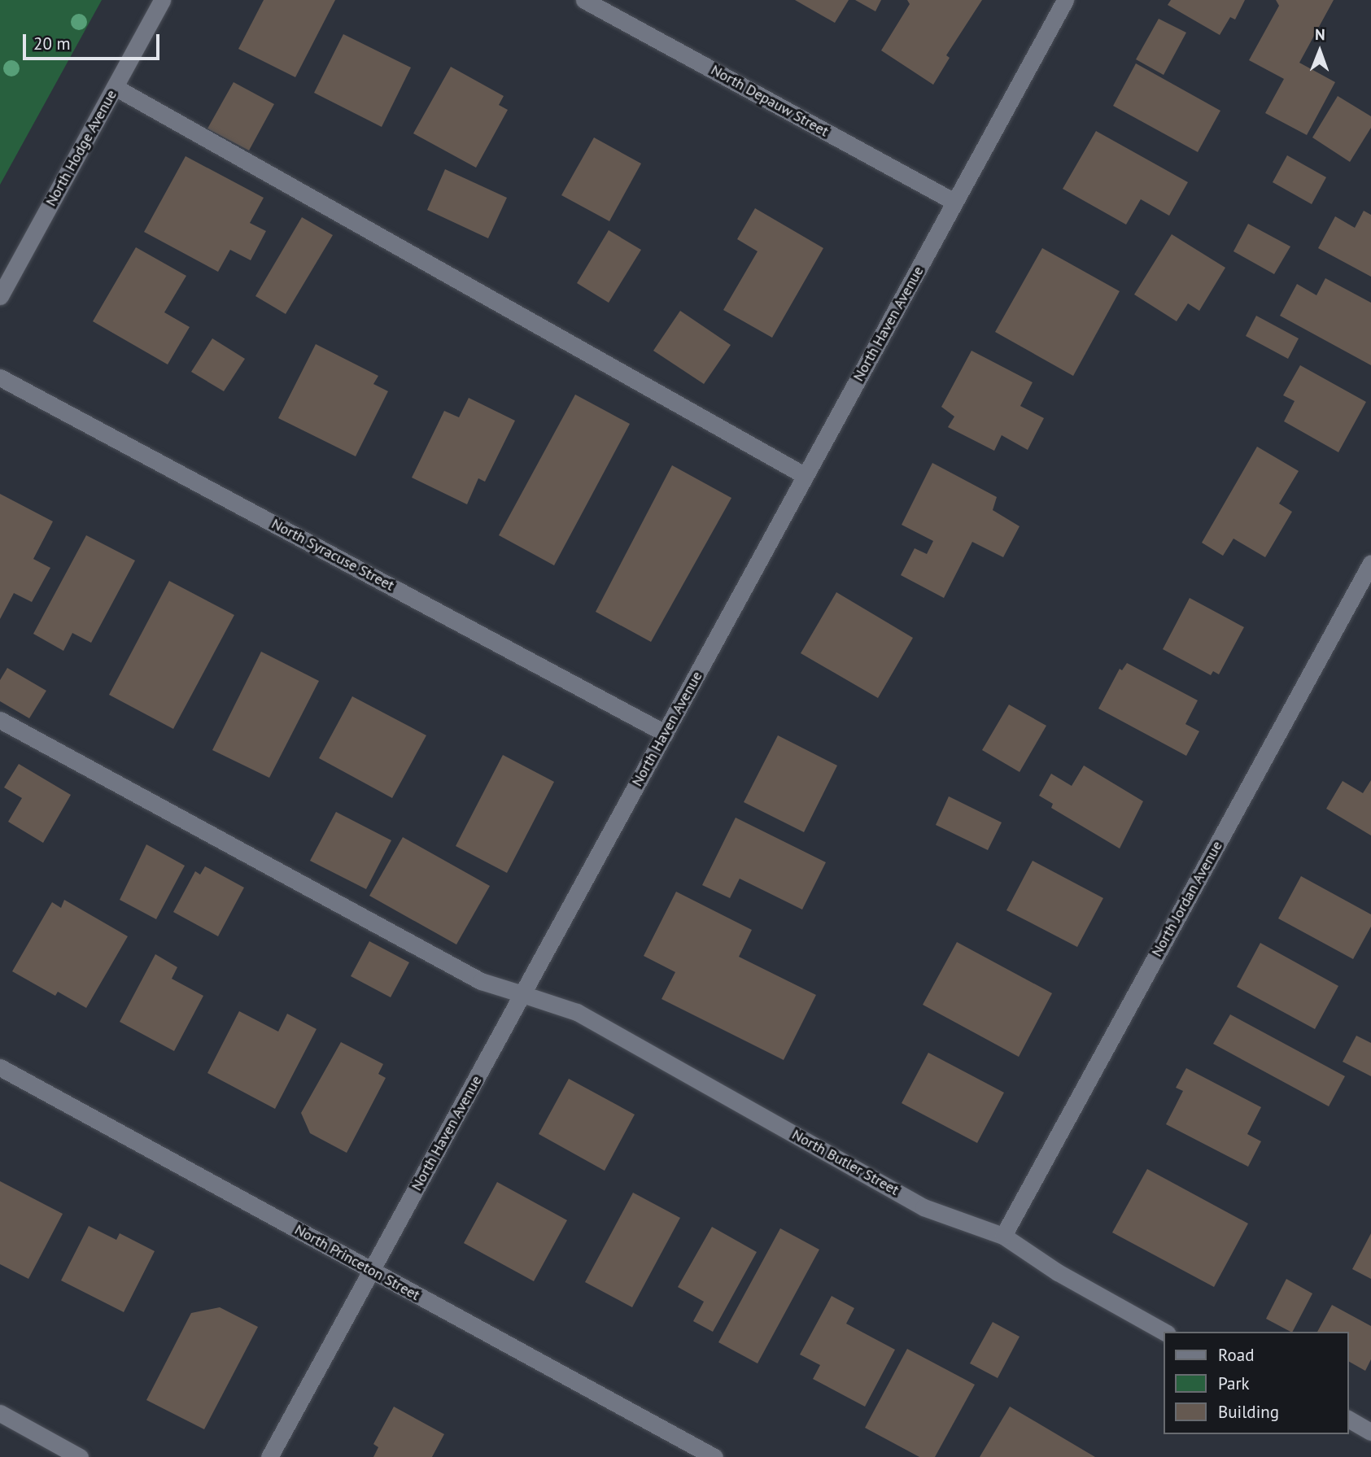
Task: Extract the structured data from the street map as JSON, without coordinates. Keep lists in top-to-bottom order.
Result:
{
  "streets": {
    "street": [
      "North Depauw Street",
      "North Hodge Avenue",
      "North Haven Avenue",
      "North Syracuse Street",
      "North Jordan Avenue",
      "North Butler Street",
      "North Princeton Street"
    ]
  },
  "crossings": [
    ["North Depauw Street", "North Haven Avenue"],
    ["North Haven Avenue", "North Syracuse Street"],
    ["North Haven Avenue", "North Butler Street"],
    ["North Haven Avenue", "North Princeton Street"],
    ["North Jordan Avenue", "North Butler Street"]
  ],
  "legend": ["Road", "Park", "Building"],
  "scale_bar": "20 m",
  "north": "top"
}
